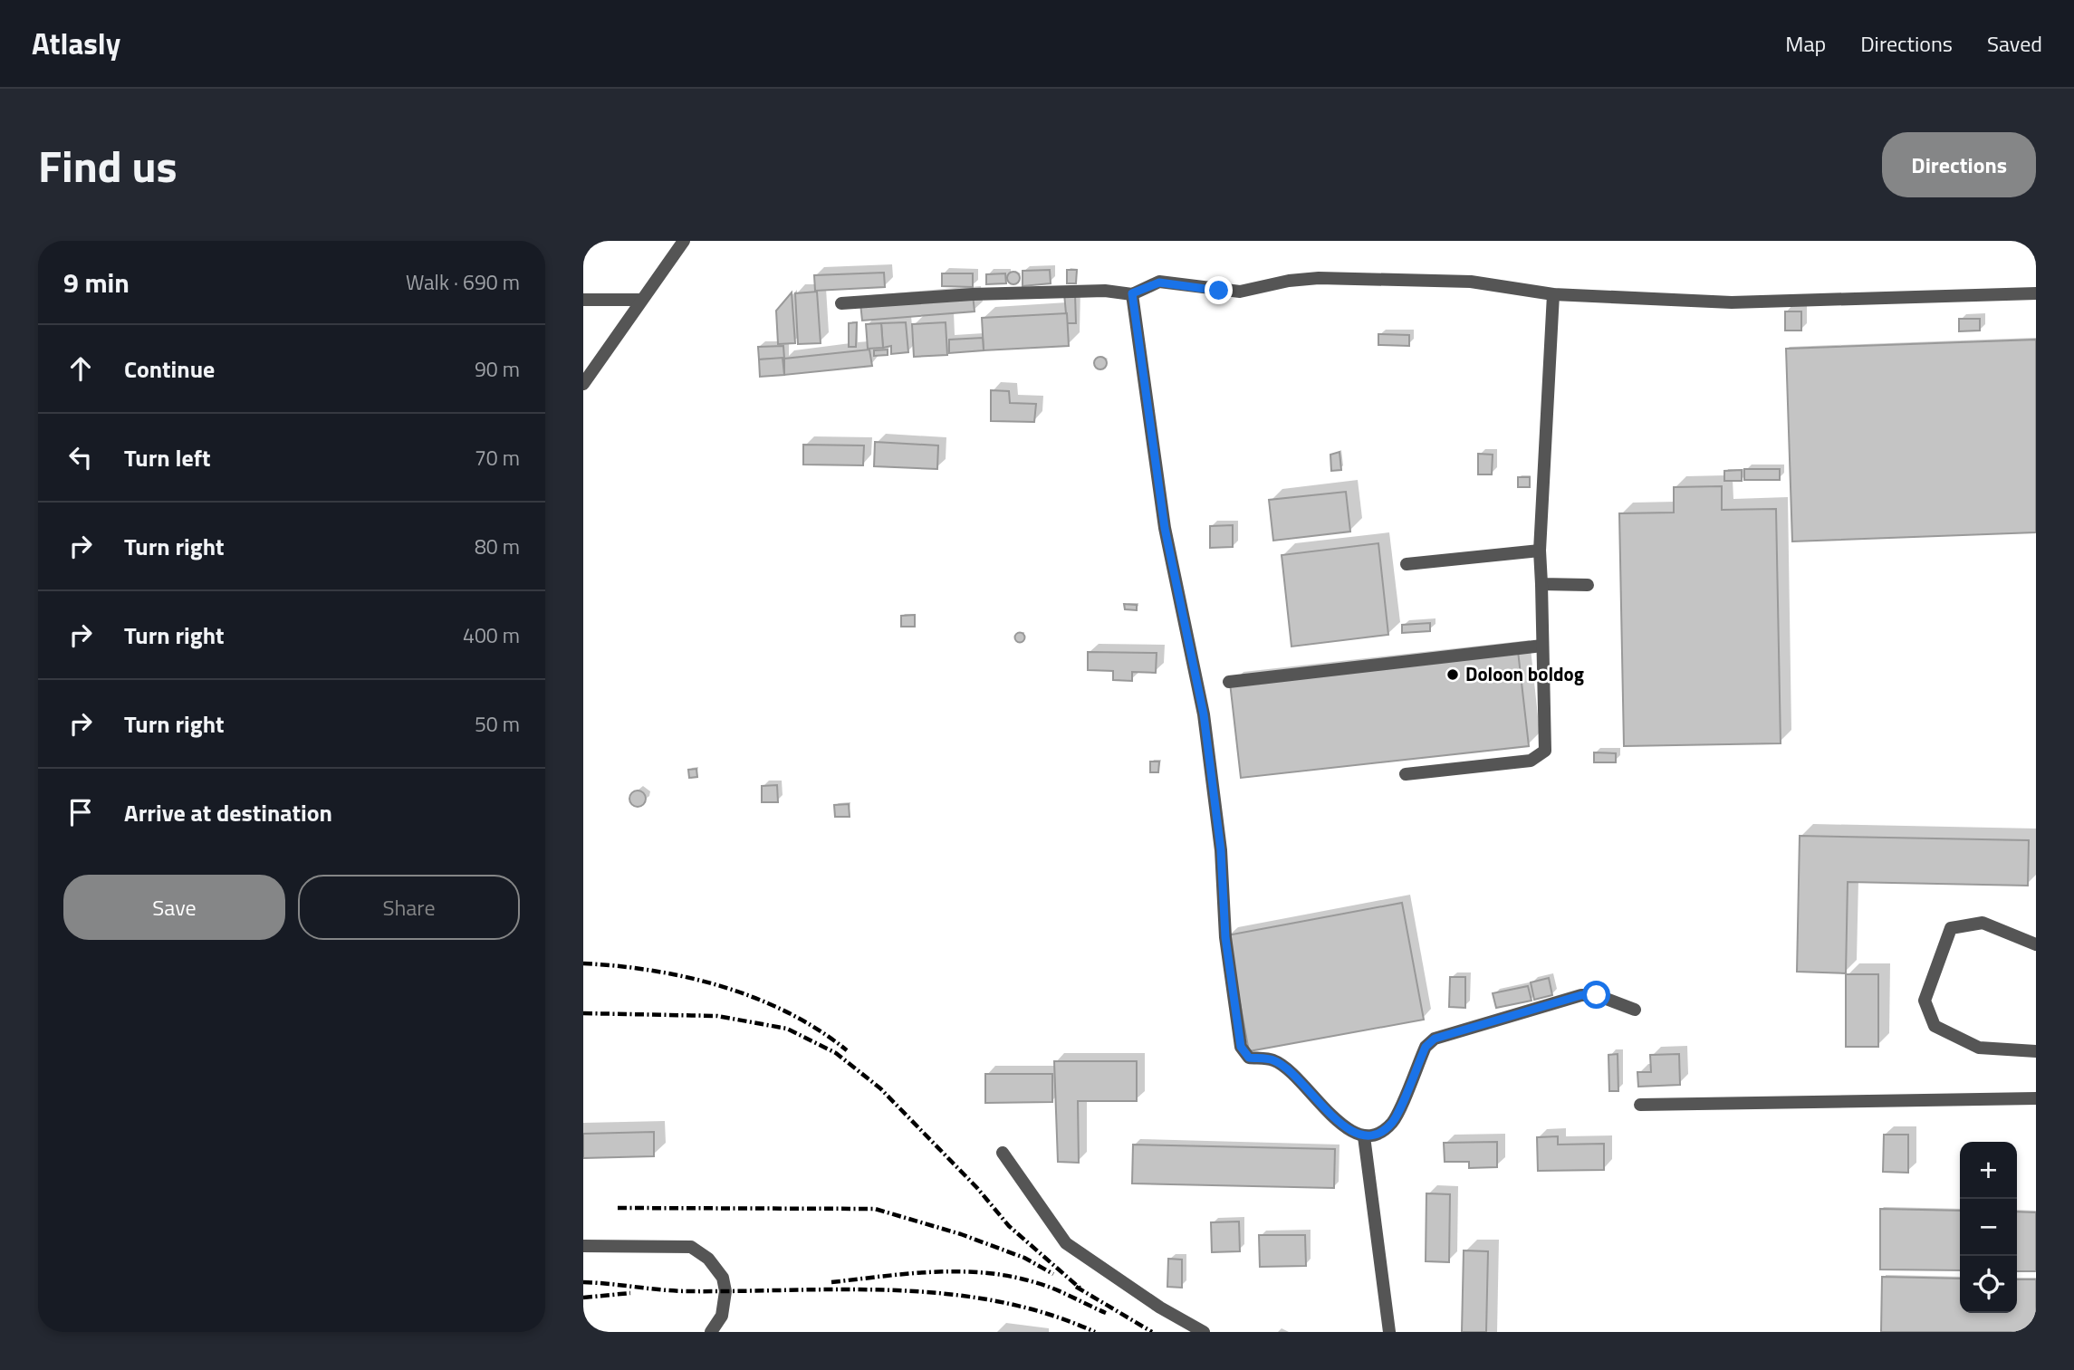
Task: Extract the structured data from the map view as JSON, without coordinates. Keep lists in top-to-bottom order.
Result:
{
  "places": ["Doloon boldog"],
  "page": {
    "header": "Atlasly",
    "nav": ["Map", "Directions", "Saved"],
    "title": "Find us",
    "buttons": [
      "Directions",
      ["Save", "Share"]
    ],
    "heading": ["9 min", "Walk · 690 m"],
    "list": [
      ["Continue", "90 m"],
      ["Turn left", "70 m"],
      ["Turn right", "80 m"],
      ["Turn right", "400 m"],
      ["Turn right", "50 m"],
      "Arrive at destination"
    ],
    "map_buttons": ["+", "−"]
  }
}
